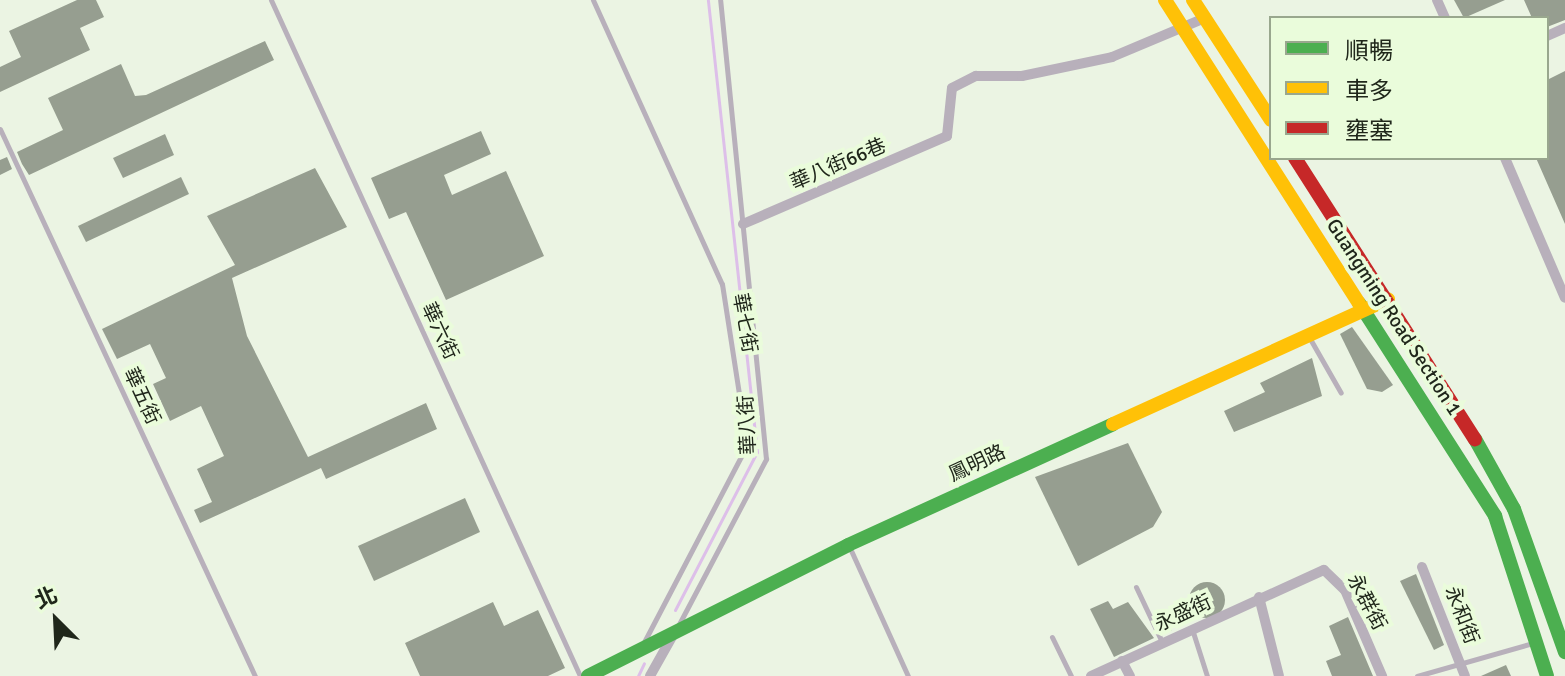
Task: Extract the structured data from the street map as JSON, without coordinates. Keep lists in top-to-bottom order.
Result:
{
  "streets": {
    "street": [
      "華八街66巷",
      "Guangming Road Section 1",
      "鳳明路",
      "永群街",
      "永盛街",
      "永和街"
    ],
    "lane": [
      "華七街",
      "華六街",
      "華五街",
      "華八街"
    ]
  },
  "crossings": [
    ["華八街66巷", "Guangming Road Section 1"],
    ["華八街66巷", "華八街"],
    ["Guangming Road Section 1", "鳳明路"],
    ["華七街", "鳳明路"],
    ["華八街", "鳳明路"],
    ["永群街", "永盛街"]
  ],
  "legend": ["順暢", "車多", "壅塞"],
  "north": "top left"
}
